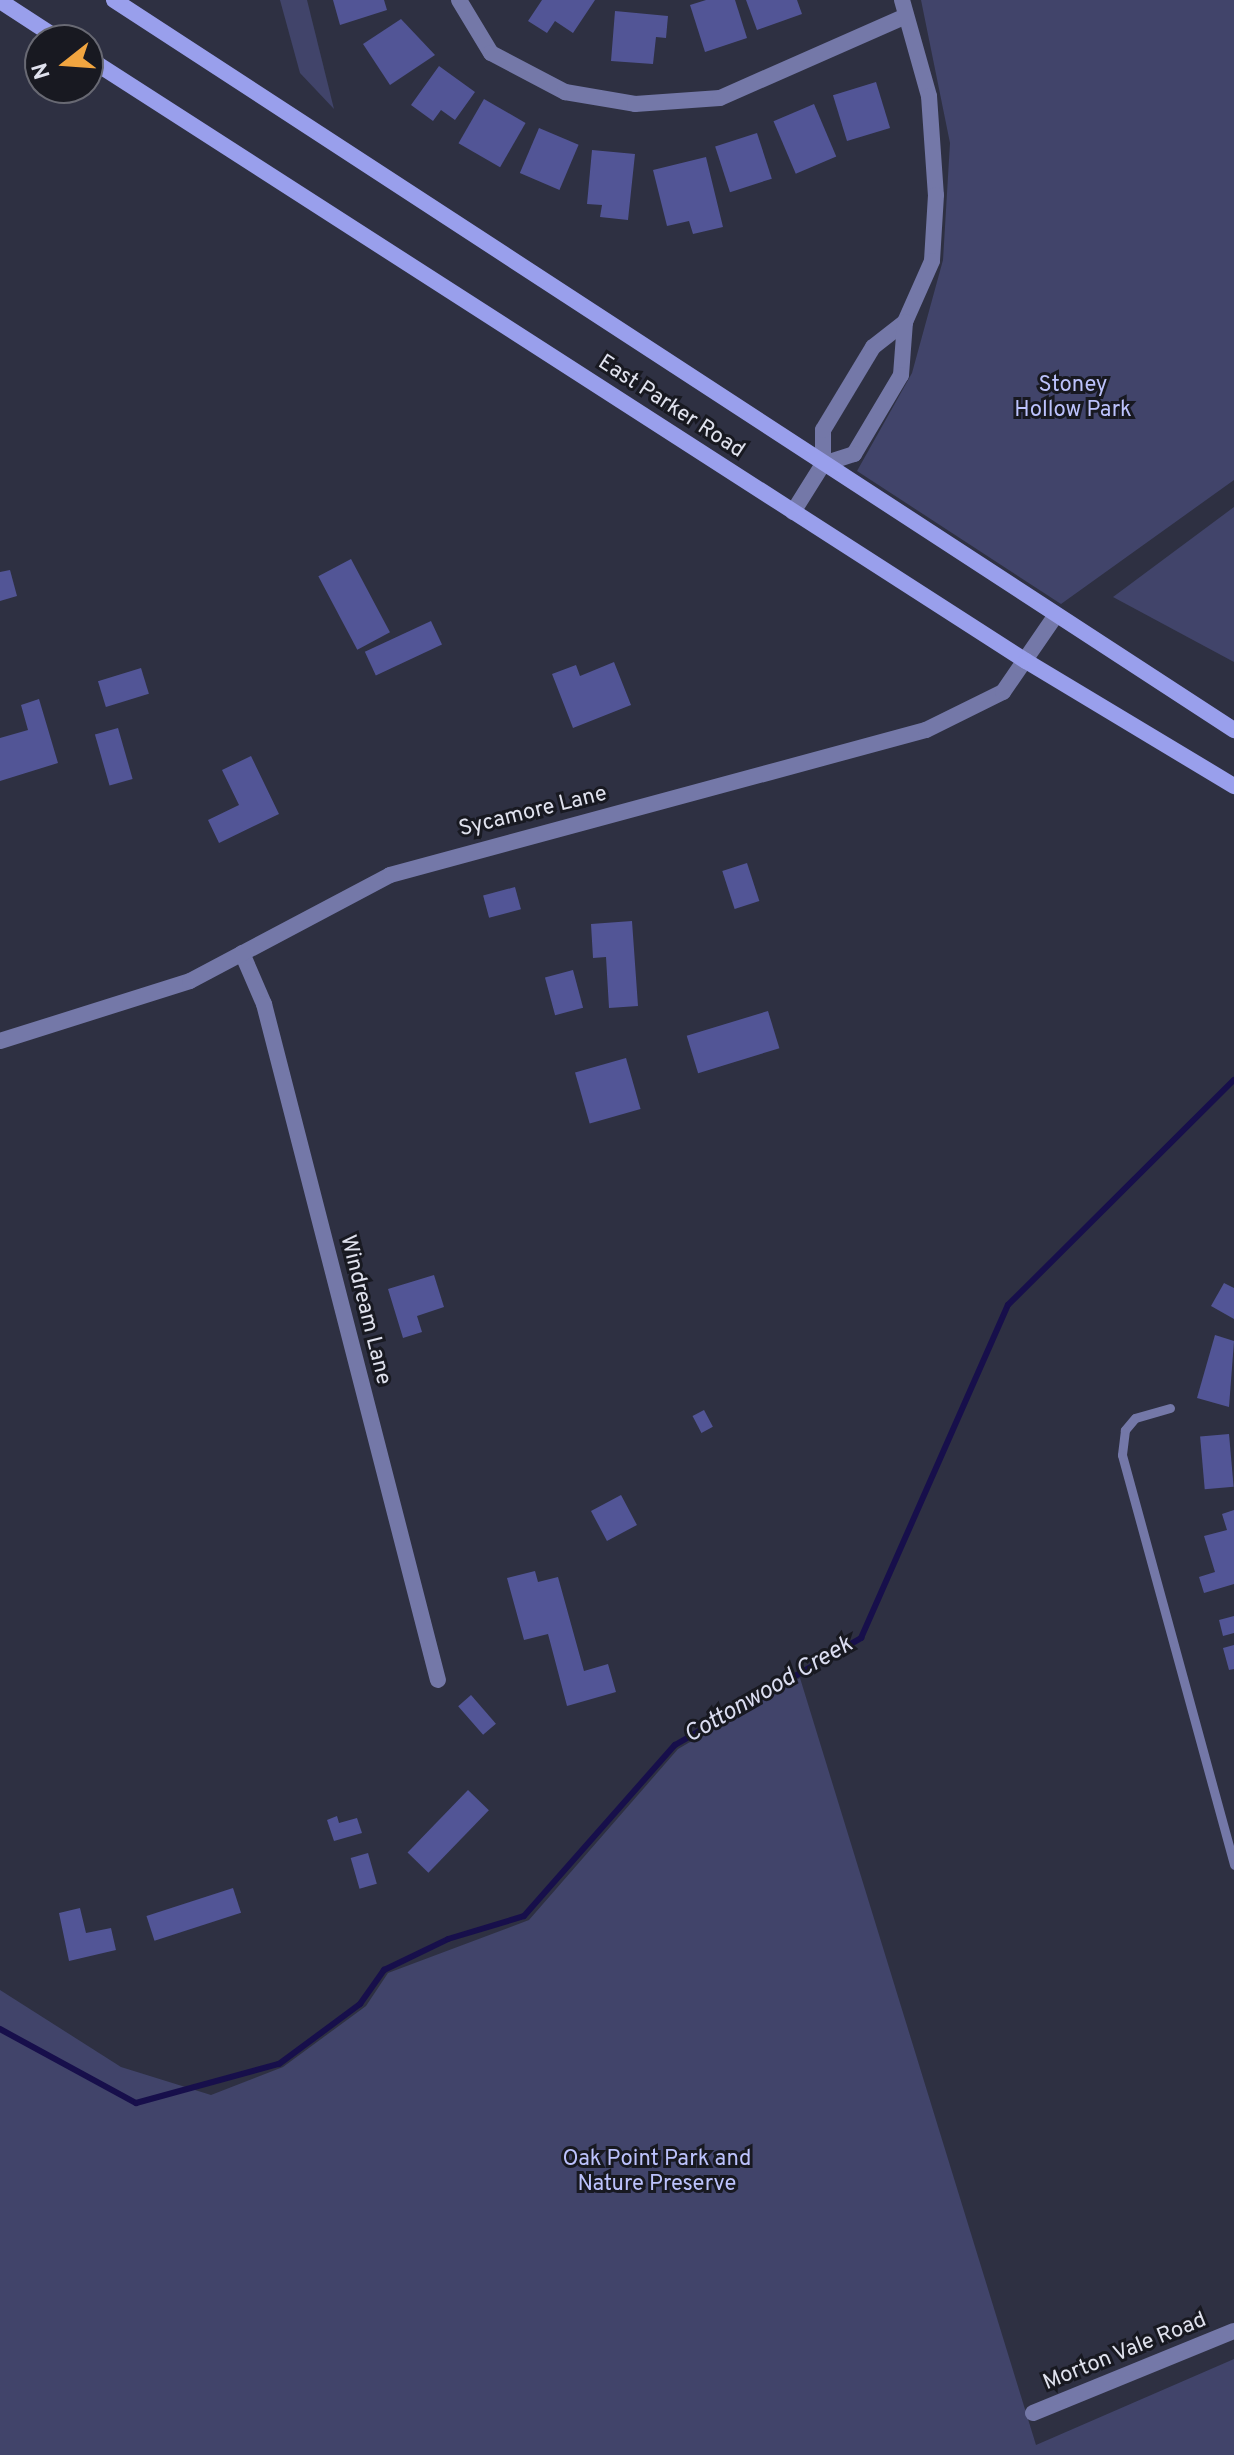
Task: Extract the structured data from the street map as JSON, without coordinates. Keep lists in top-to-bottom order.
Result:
{
  "streets": {
    "main road": ["East Parker Road"],
    "street": ["Sycamore Lane", "Windream Lane", "Morton Vale Road"]
  },
  "crossings": [
    ["East Parker Road", "Sycamore Lane"],
    ["Sycamore Lane", "Windream Lane"]
  ],
  "water": ["Cottonwood Creek"],
  "parks": ["Stoney Hollow Park", "Oak Point Park and Nature Preserve"],
  "north": "left"
}
